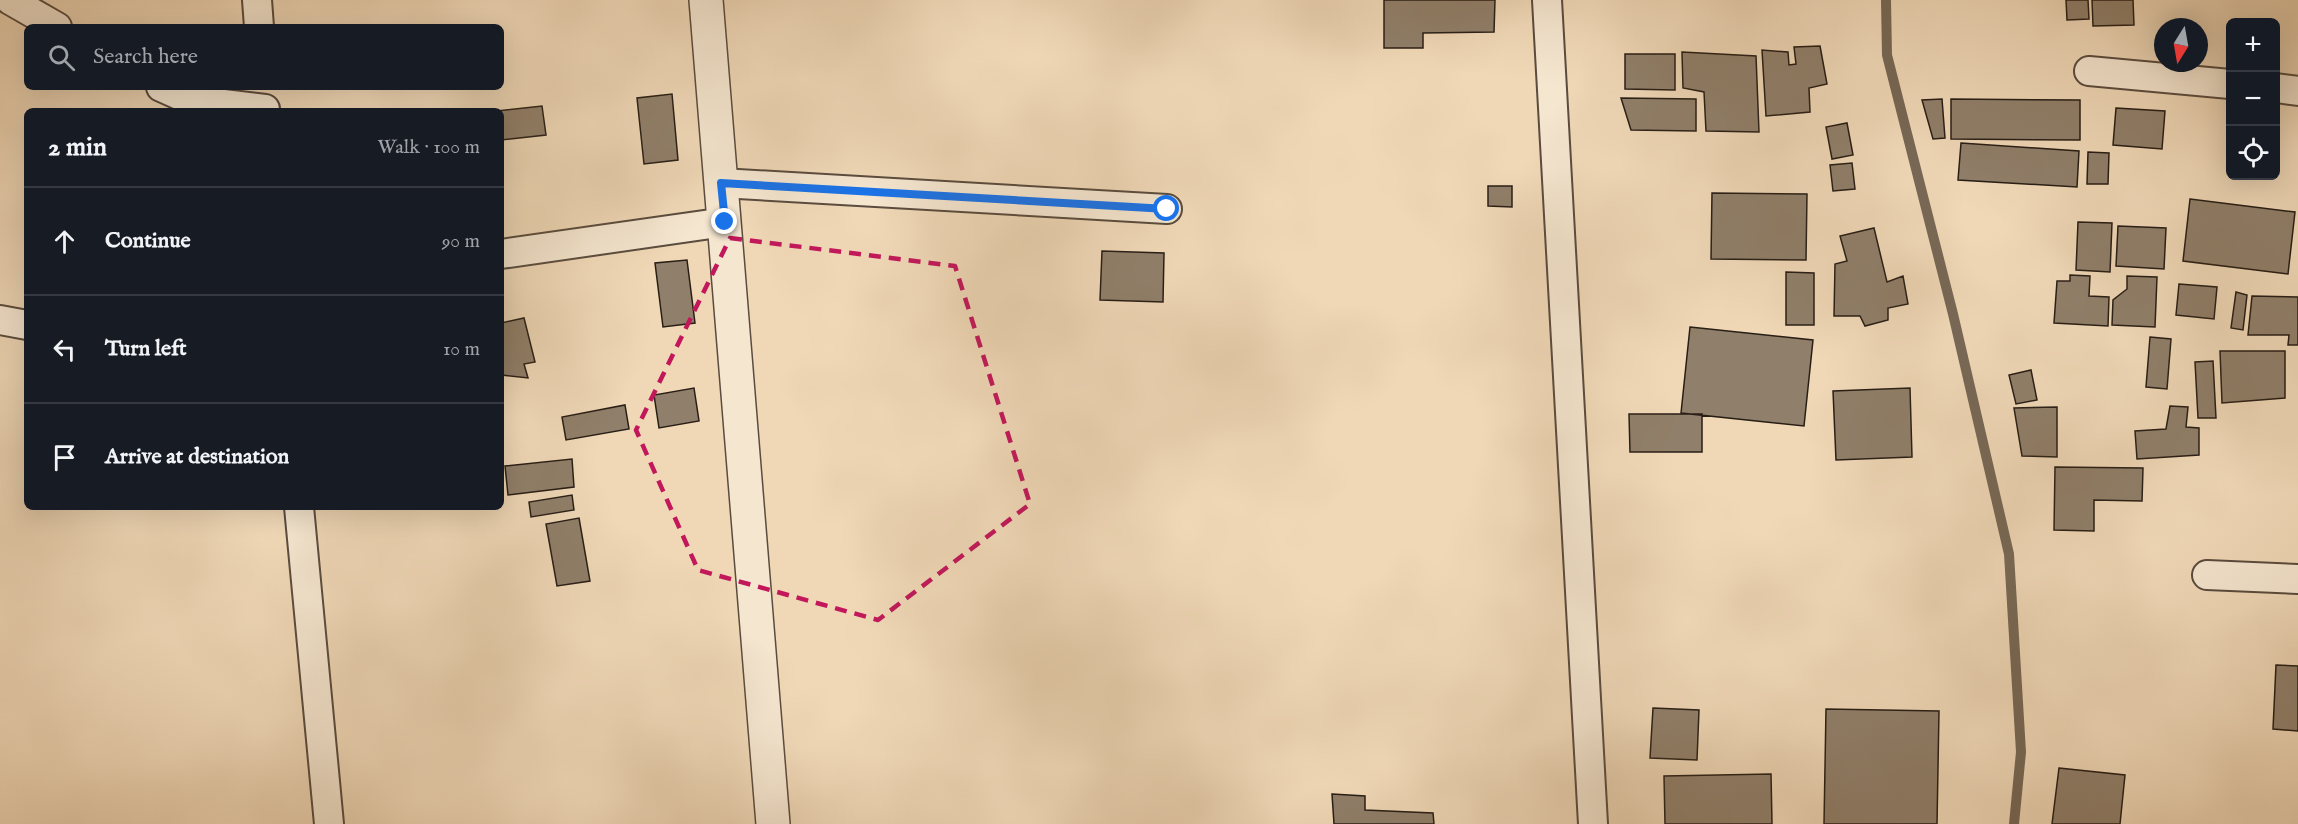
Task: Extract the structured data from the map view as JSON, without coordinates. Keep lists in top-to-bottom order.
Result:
{
  "north": "bottom",
  "page": {
    "map_buttons": ["+", "−"],
    "search": "Search here",
    "heading": ["2 min", "Walk · 100 m"],
    "list": [
      ["Continue", "90 m"],
      ["Turn left", "10 m"],
      "Arrive at destination"
    ]
  }
}
